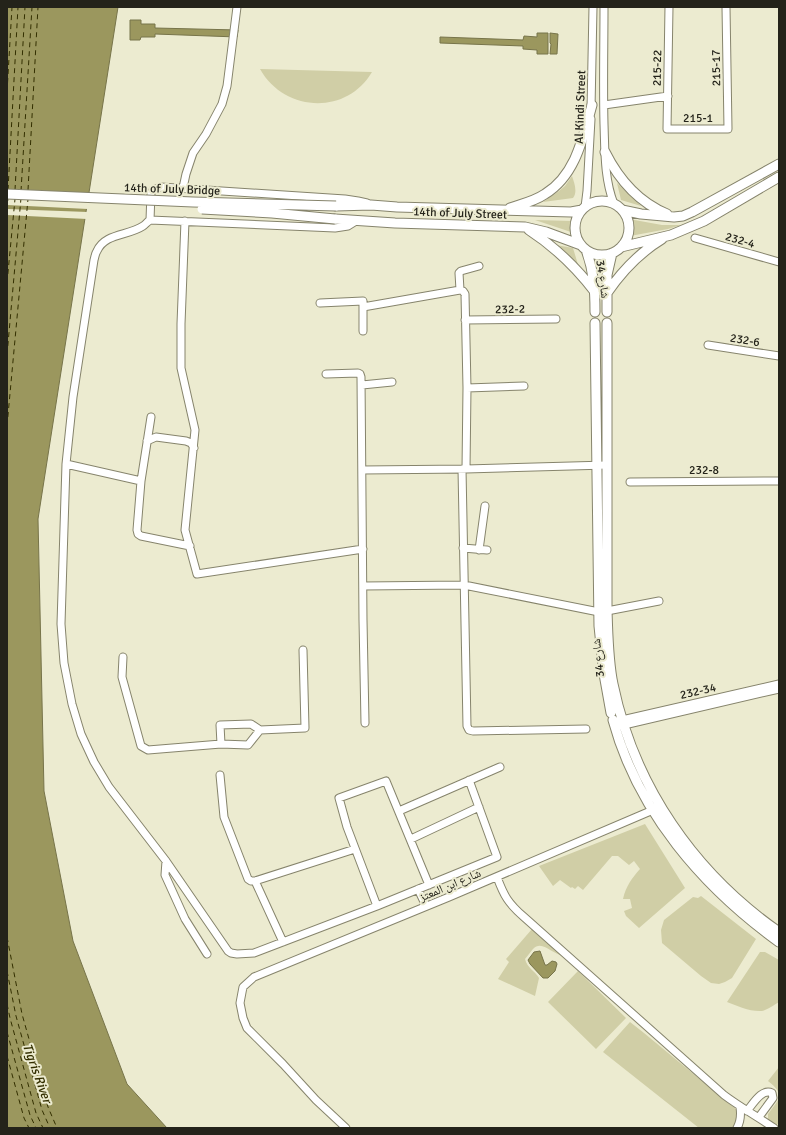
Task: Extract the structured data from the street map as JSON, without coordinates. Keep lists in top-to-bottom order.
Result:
{
  "streets": {
    "main road": ["14th of July Bridge", "14th of July Street", "شارع 34"],
    "street": [
      "215-22",
      "215-17",
      "Al Kindi Street",
      "215-1",
      "232-4",
      "232-2",
      "232-6",
      "232-8",
      "232-34",
      "شارع ابن المعتز"
    ]
  },
  "crossings": [
    ["215-22", "215-1"],
    ["215-17", "215-1"],
    ["Al Kindi Street", "14th of July Street"],
    ["Al Kindi Street", "شارع 34"],
    ["14th of July Bridge", "14th of July Street"],
    ["14th of July Street", "شارع 34"],
    ["شارع 34", "232-34"],
    ["شارع 34", "شارع ابن المعتز"]
  ],
  "water": ["Tigris River"]
}
